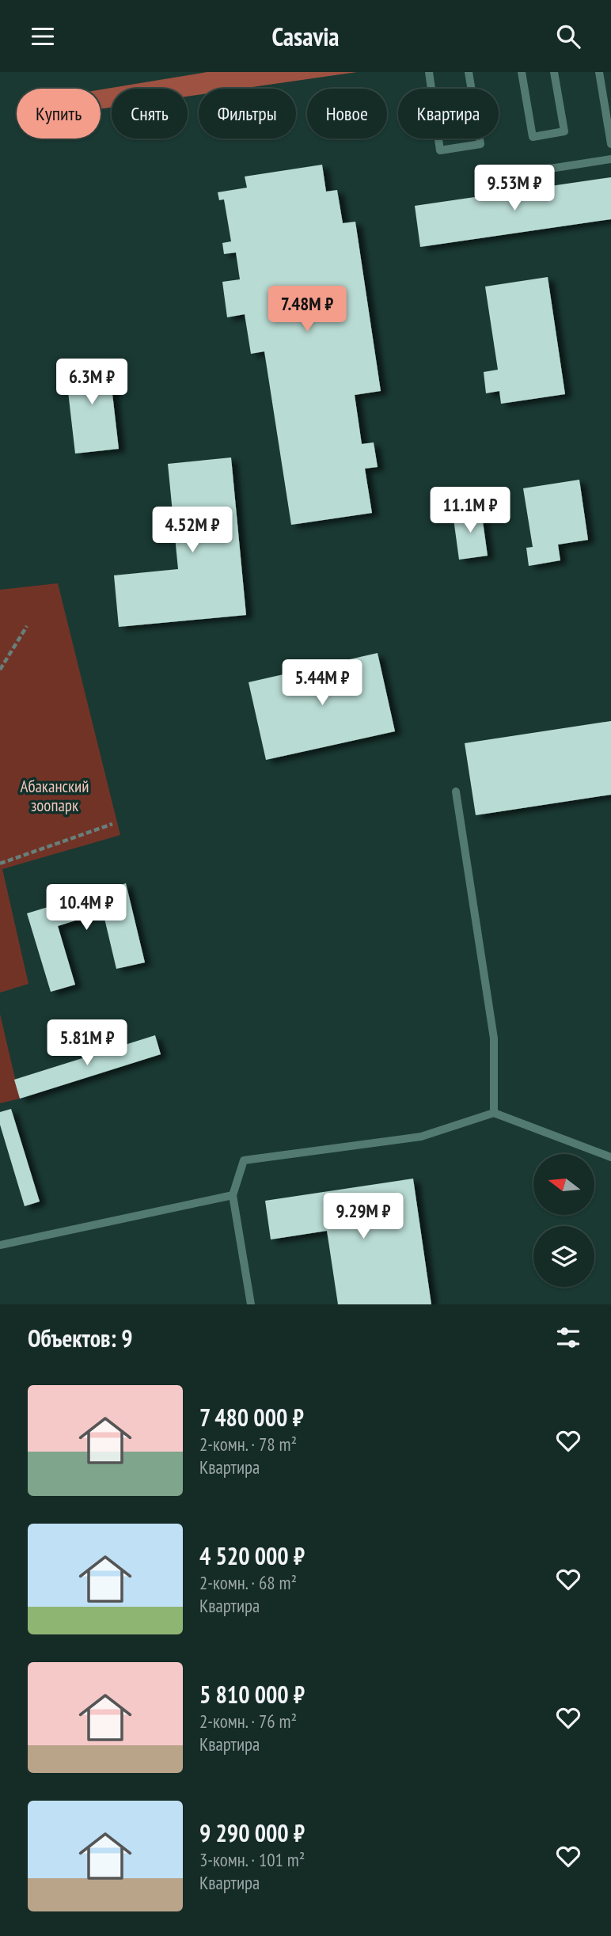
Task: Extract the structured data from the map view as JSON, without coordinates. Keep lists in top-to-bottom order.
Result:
{
  "parks": ["Абаканский зоопарк"],
  "north": "left",
  "page": {
    "header": "Casavia",
    "chip": [
      "Купить",
      "Снять",
      "Фильтры",
      "Новое",
      "Квартира"
    ],
    "price": [
      "9.53M ₽",
      "7.48M ₽",
      "6.3M ₽",
      "11.1M ₽",
      "4.52M ₽",
      "5.44M ₽",
      "10.4M ₽",
      "5.81M ₽",
      "9.29M ₽"
    ],
    "heading": "Объектов: 9",
    "list": [
      {
        "name": "7 480 000 ₽",
        "note": "2-комн. · 78 m² · Квартира"
      },
      {
        "name": "4 520 000 ₽",
        "note": "2-комн. · 68 m² · Квартира"
      },
      {
        "name": "5 810 000 ₽",
        "note": "2-комн. · 76 m² · Квартира"
      },
      {
        "name": "9 290 000 ₽",
        "note": "3-комн. · 101 m² · Квартира"
      }
    ]
  }
}
